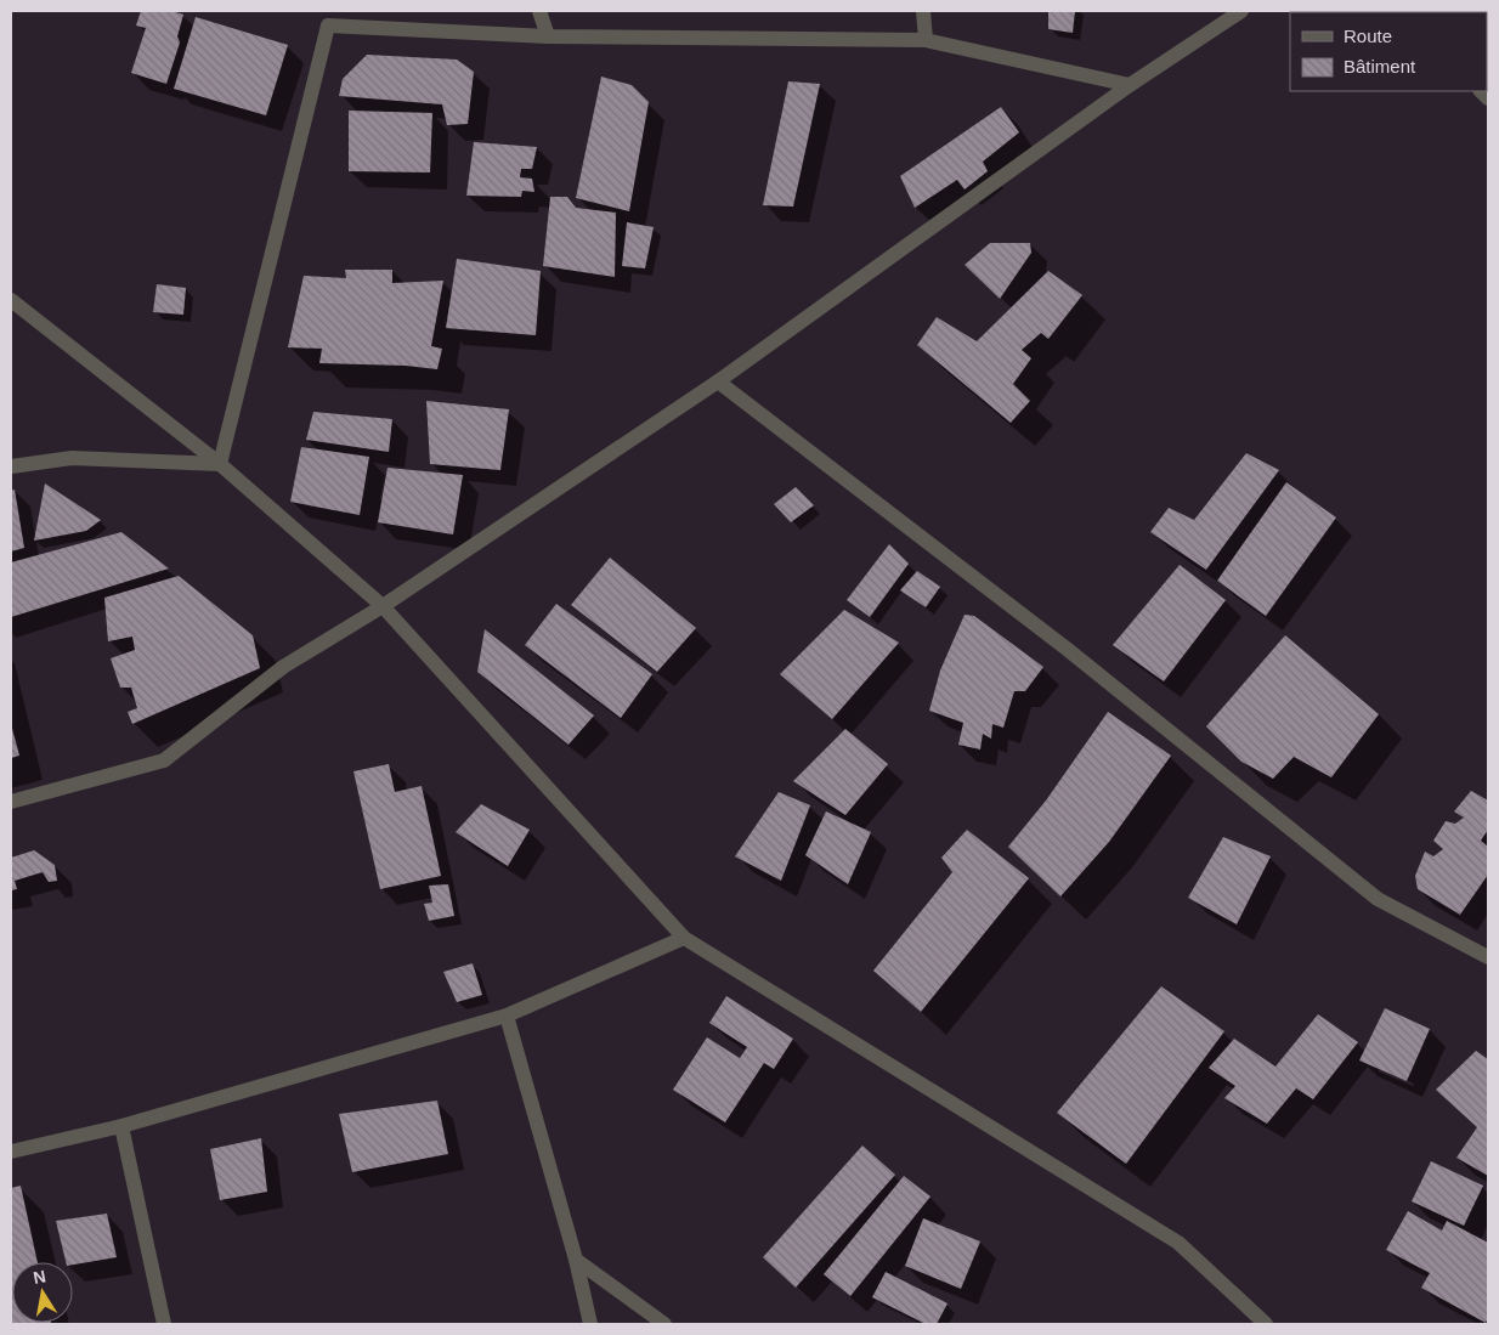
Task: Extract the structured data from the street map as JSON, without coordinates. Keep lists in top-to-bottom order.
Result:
{
  "legend": ["Route", "Bâtiment"],
  "north": "top"
}
